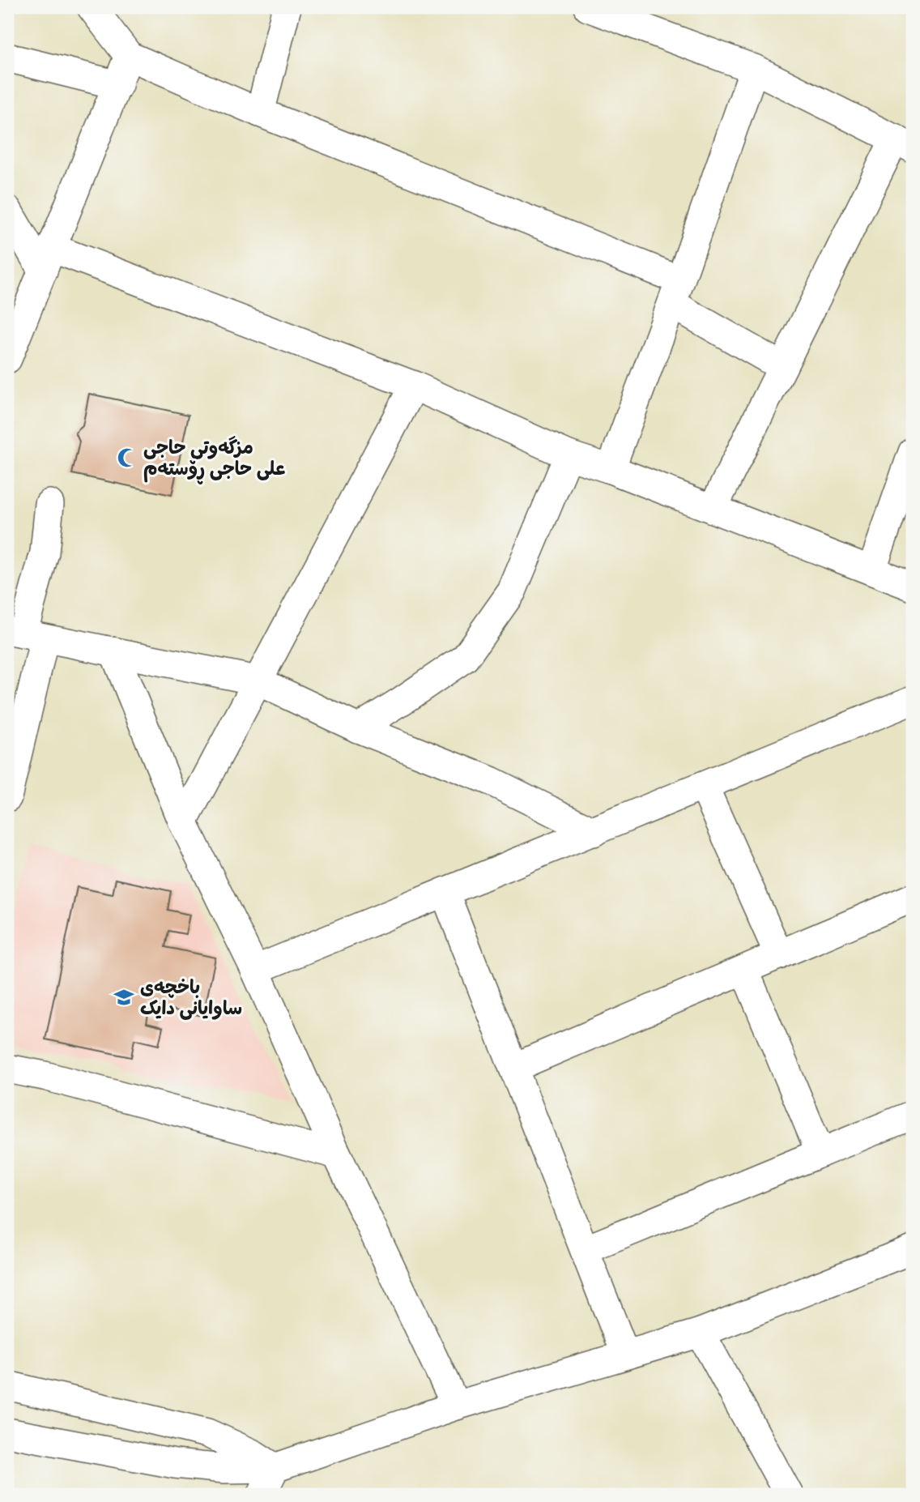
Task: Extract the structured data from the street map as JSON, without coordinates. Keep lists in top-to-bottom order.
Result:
{
  "places": {
    "mosque": ["مزگەوتی حاجی علی حاجی ڕۆستەم"],
    "school or university": ["باخچەی ساوایانی دایک"]
  }
}
